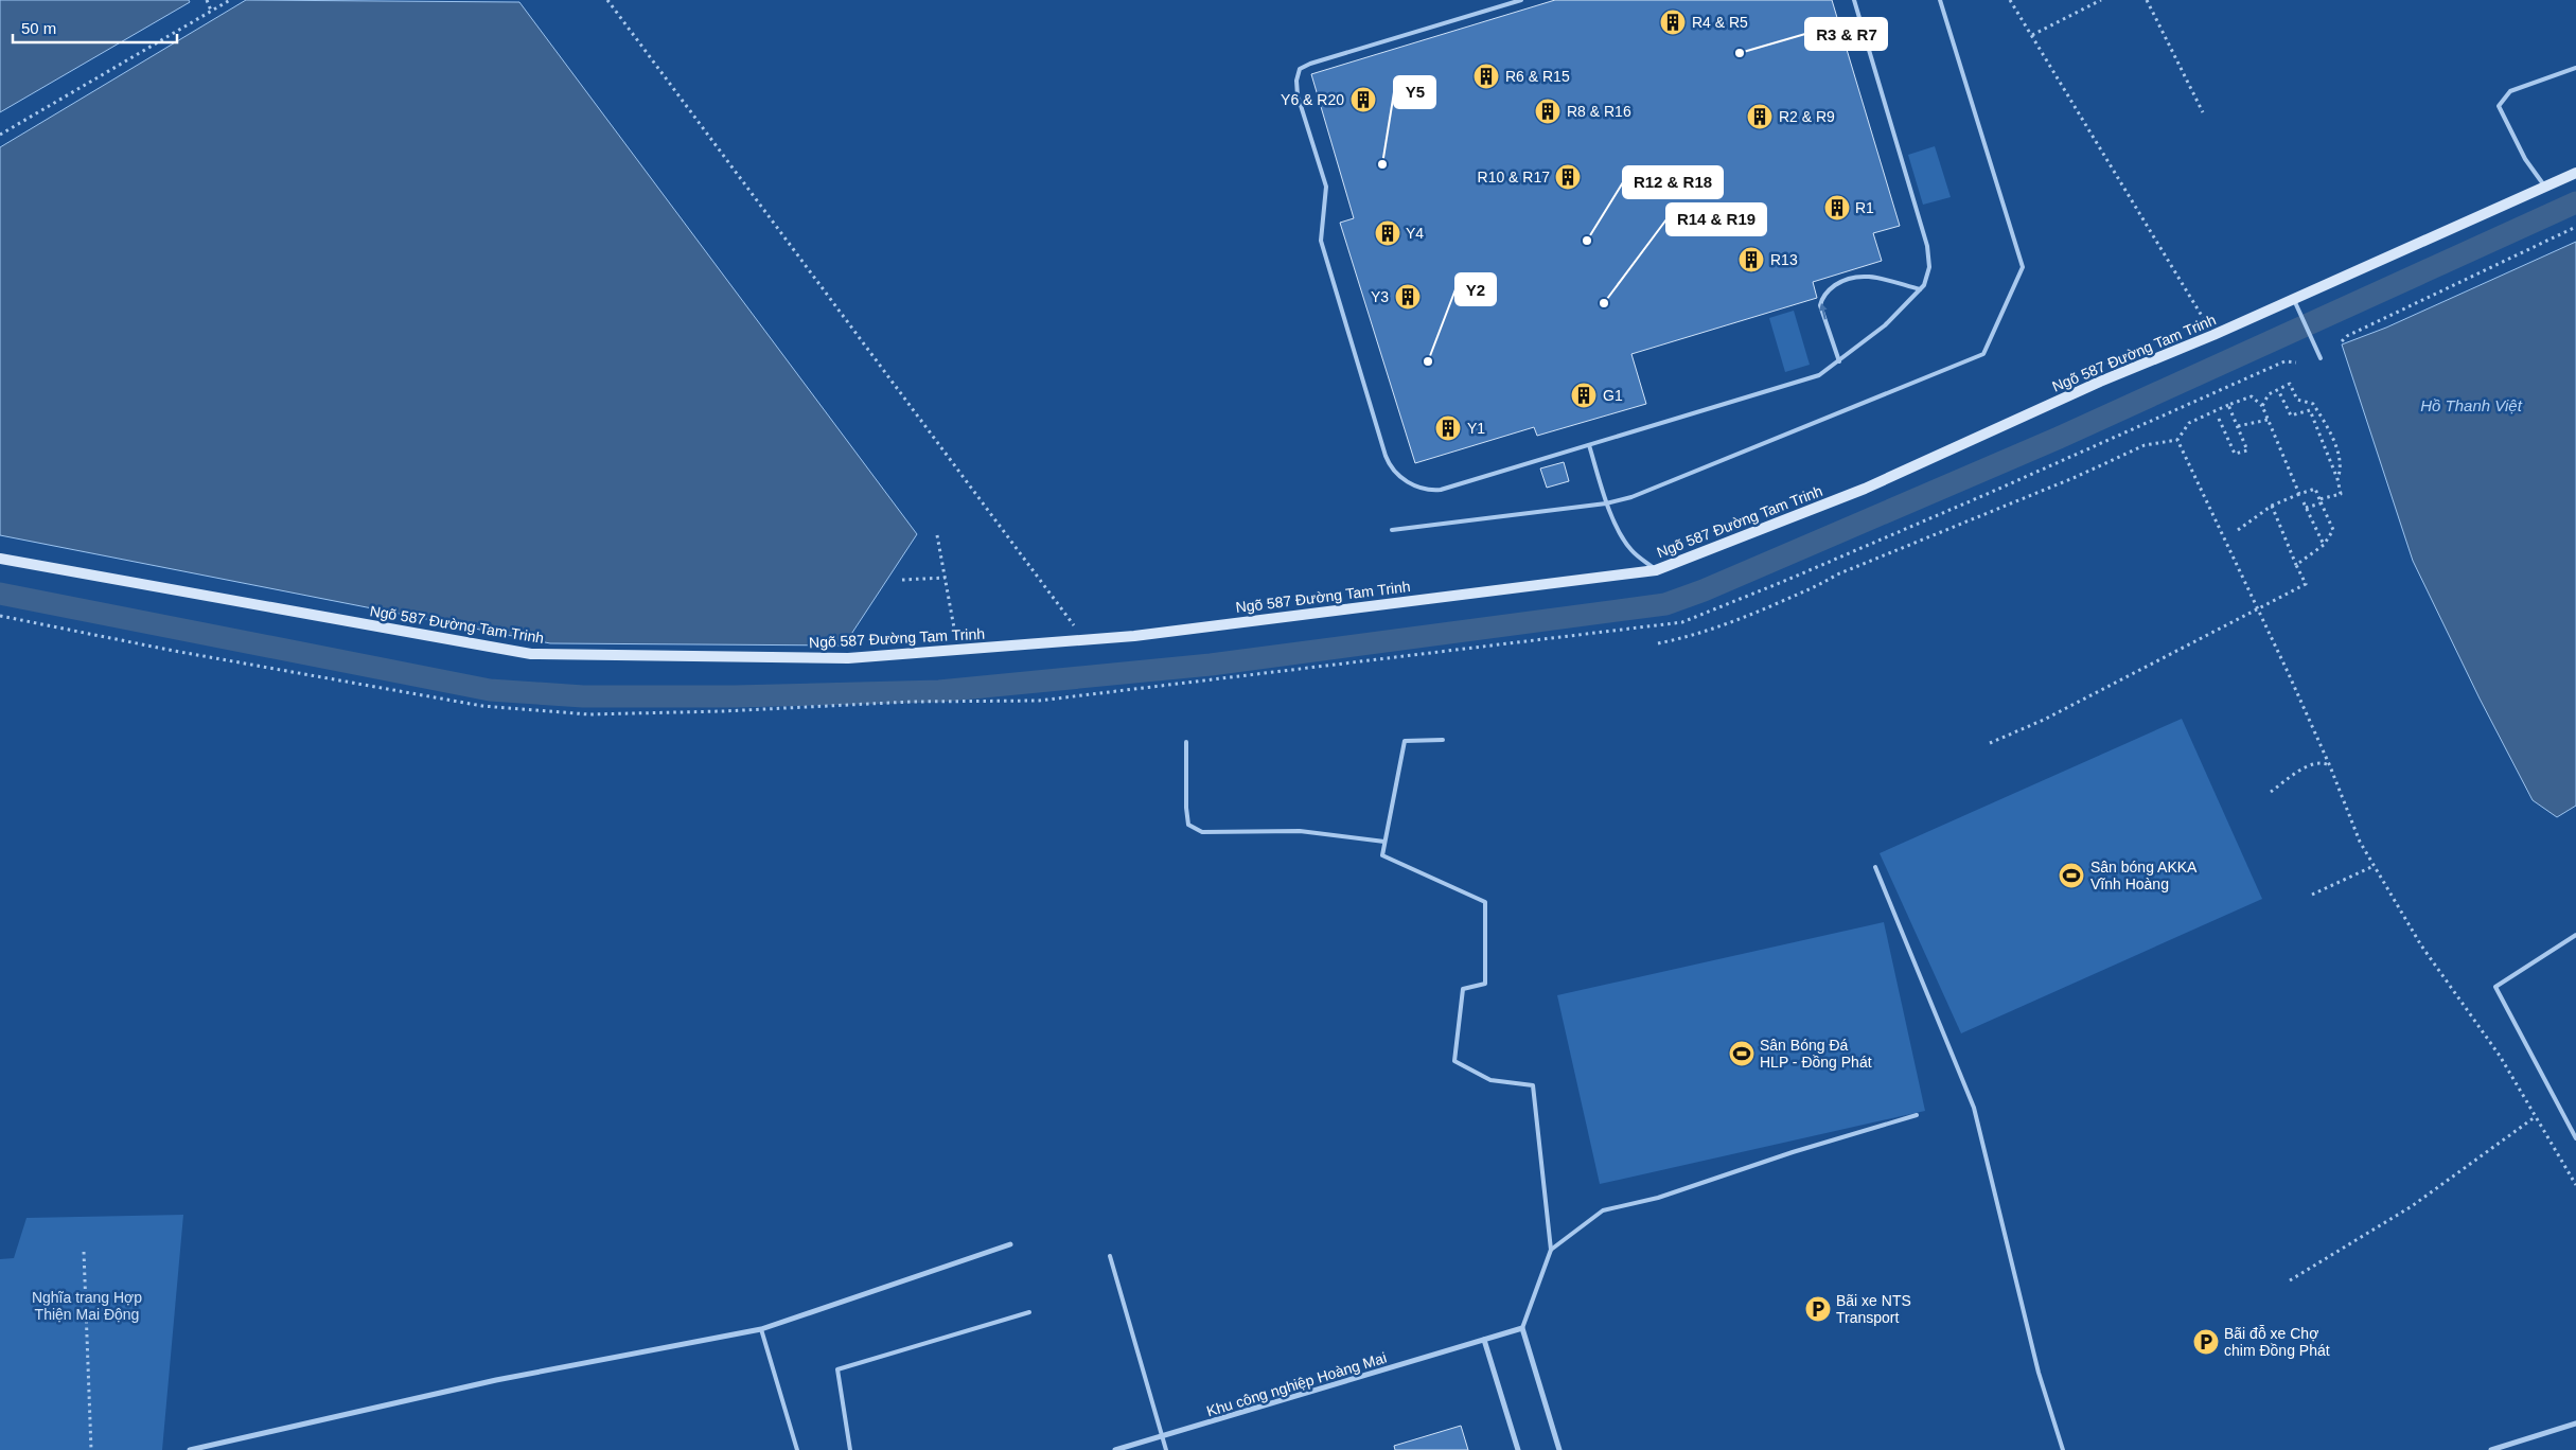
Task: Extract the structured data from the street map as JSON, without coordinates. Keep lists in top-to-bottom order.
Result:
{
  "streets": {
    "street": ["Ngõ 587 Đường Tam Trinh", "Khu công nghiệp Hoàng Mai"]
  },
  "water": ["Hồ Thanh Việt"],
  "parks": ["Nghĩa trang Hợp Thiện Mai Động"],
  "places": {
    "building": [
      "R4 & R5",
      "R6 & R15",
      "Y6 & R20",
      "R8 & R16",
      "R2 & R9",
      "R10 & R17",
      "R1",
      "Y4",
      "R13",
      "Y3",
      "G1",
      "Y1"
    ],
    "other": [
      "R3 & R7",
      "Y5",
      "R12 & R18",
      "R14 & R19",
      "Y2"
    ],
    "sports": ["Sân bóng AKKA Vĩnh Hoàng", "Sân Bóng Đá HLP - Đồng Phát"],
    "parking": ["Bãi xe NTS Transport", "Bãi đỗ xe Chợ chim Đồng Phát"]
  },
  "scale_bar": "50 m"
}
